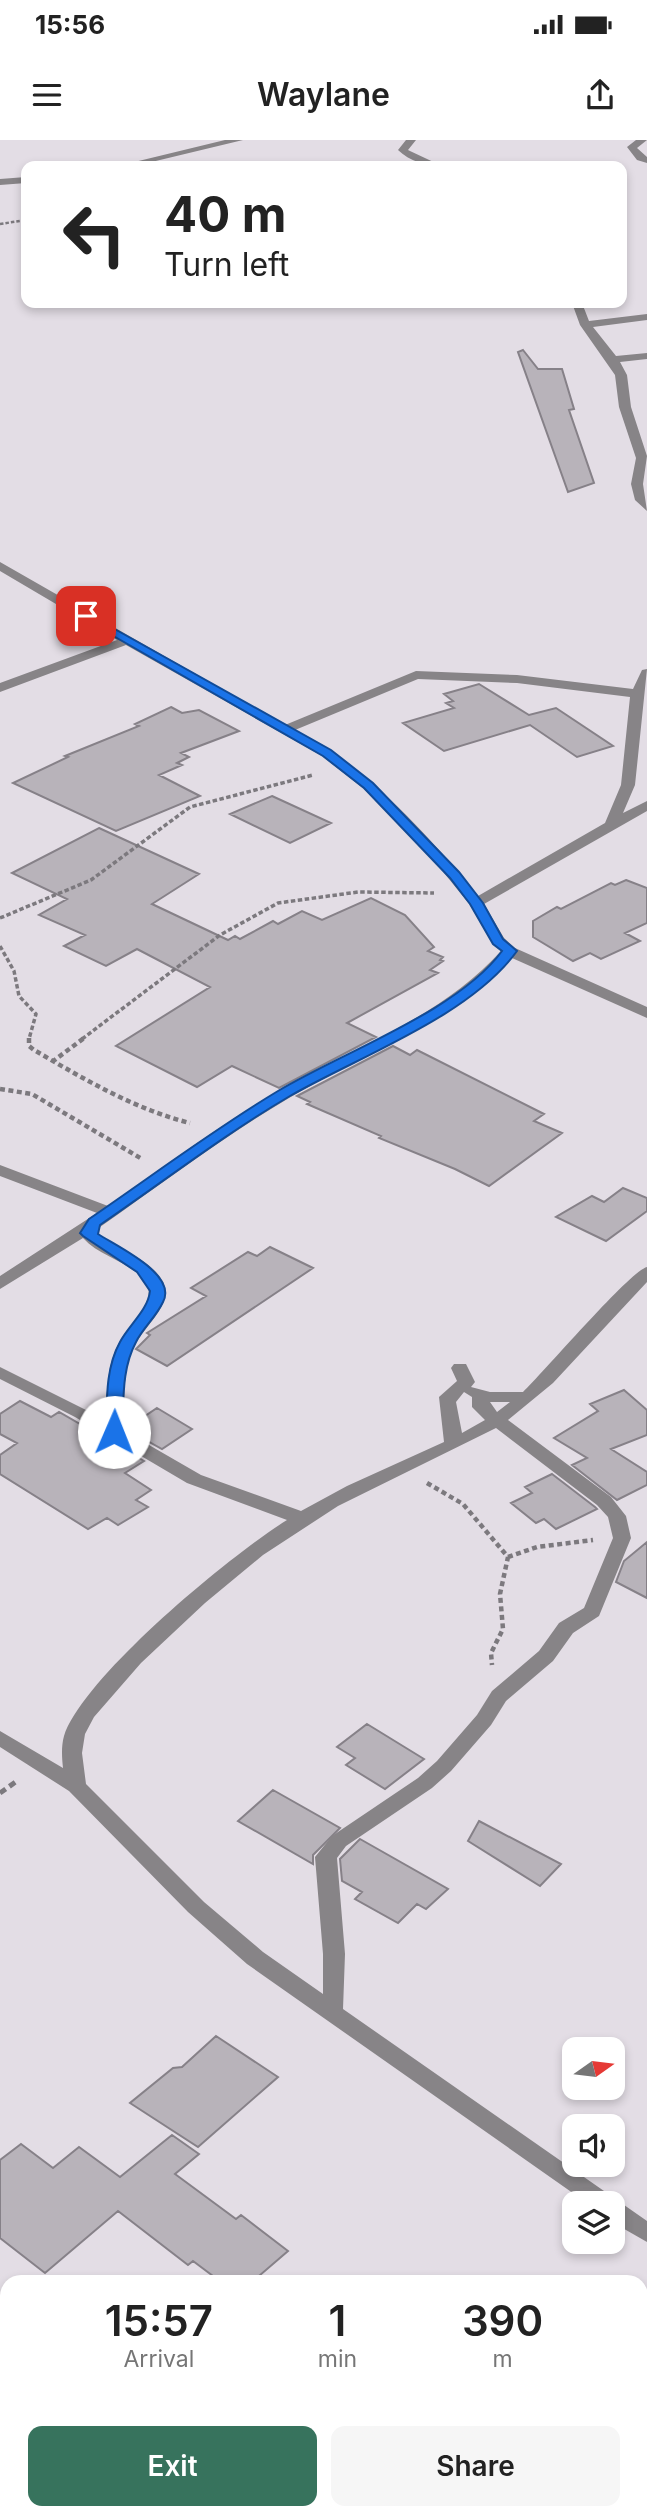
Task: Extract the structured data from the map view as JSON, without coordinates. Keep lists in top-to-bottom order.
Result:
{
  "north": "right",
  "page": {
    "status": "15:56",
    "header": "Waylane",
    "turn": ["40 m", "Turn left"],
    "eta": [
      "15:57",
      "Arrival",
      "1",
      "min",
      "390",
      "m"
    ],
    "buttons": ["Exit", "Share"]
  }
}
